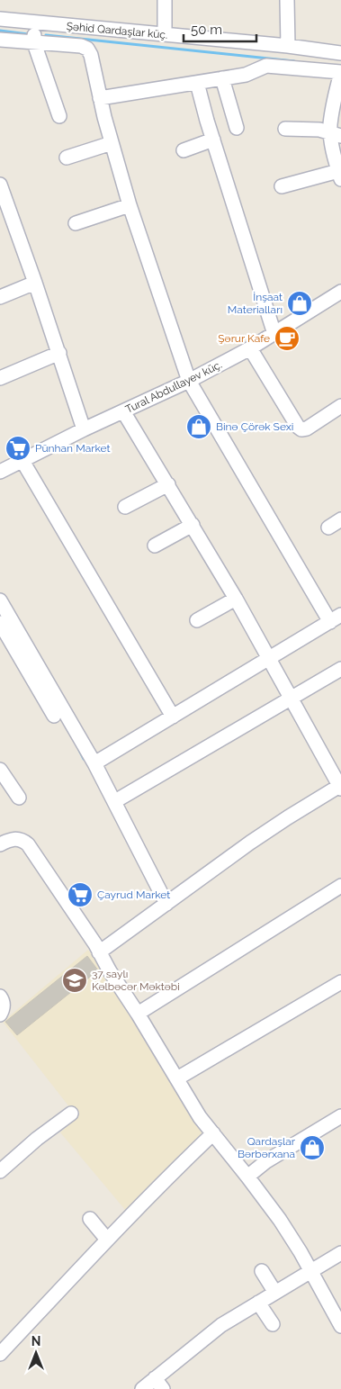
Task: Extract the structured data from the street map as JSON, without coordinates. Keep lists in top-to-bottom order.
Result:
{
  "streets": {
    "street": ["Şəhid Qardaşlar küç.", "Tural Abdullayev küç."]
  },
  "places": {
    "shop": ["İnşaat Materialları", "Binə Çörək Sexi", "Qardaşlar Bərbərxana"],
    "cafe": ["Şərur Kafe"],
    "supermarket": ["Pünhan Market", "Çayrud Market"],
    "school or university": ["37 saylı Kəlbəcər Məktəbi"]
  },
  "scale_bar": "50 m",
  "north": "top"
}
